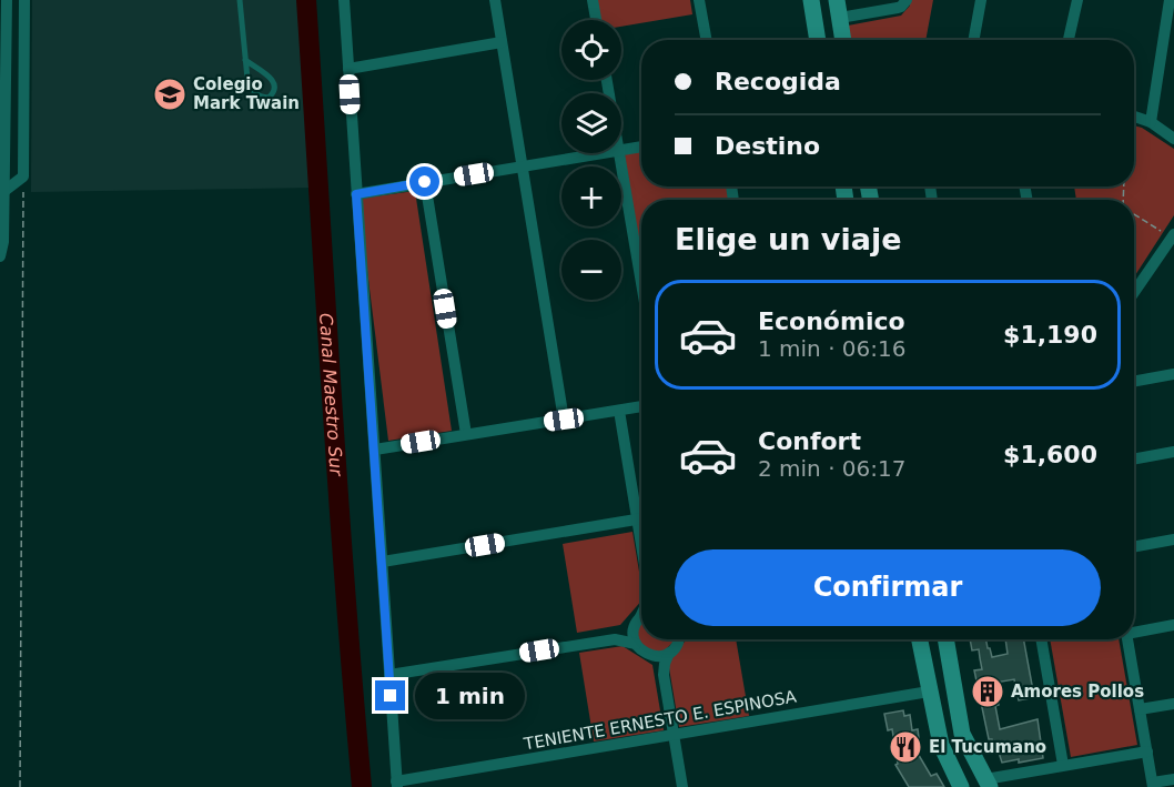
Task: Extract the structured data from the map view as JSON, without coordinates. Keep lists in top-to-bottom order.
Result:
{
  "streets": {
    "street": ["TENIENTE ERNESTO E. ESPINOSA"]
  },
  "water": ["Canal Maestro Sur"],
  "places": {
    "school or university": ["Colegio Mark Twain"],
    "building": ["Amores Pollos"],
    "restaurant": ["El Tucumano"]
  },
  "page": {
    "map_buttons": ["+", "−"],
    "banner": ["Recogida", "Destino"],
    "heading": "Elige un viaje",
    "list": [
      {
        "name": "Económico",
        "note": "1 min · 06:16",
        "value": "$1,190"
      },
      {
        "name": "Confort",
        "note": "2 min · 06:17",
        "value": "$1,600"
      }
    ],
    "buttons": "Confirmar",
    "bubble": "1 min"
  }
}
